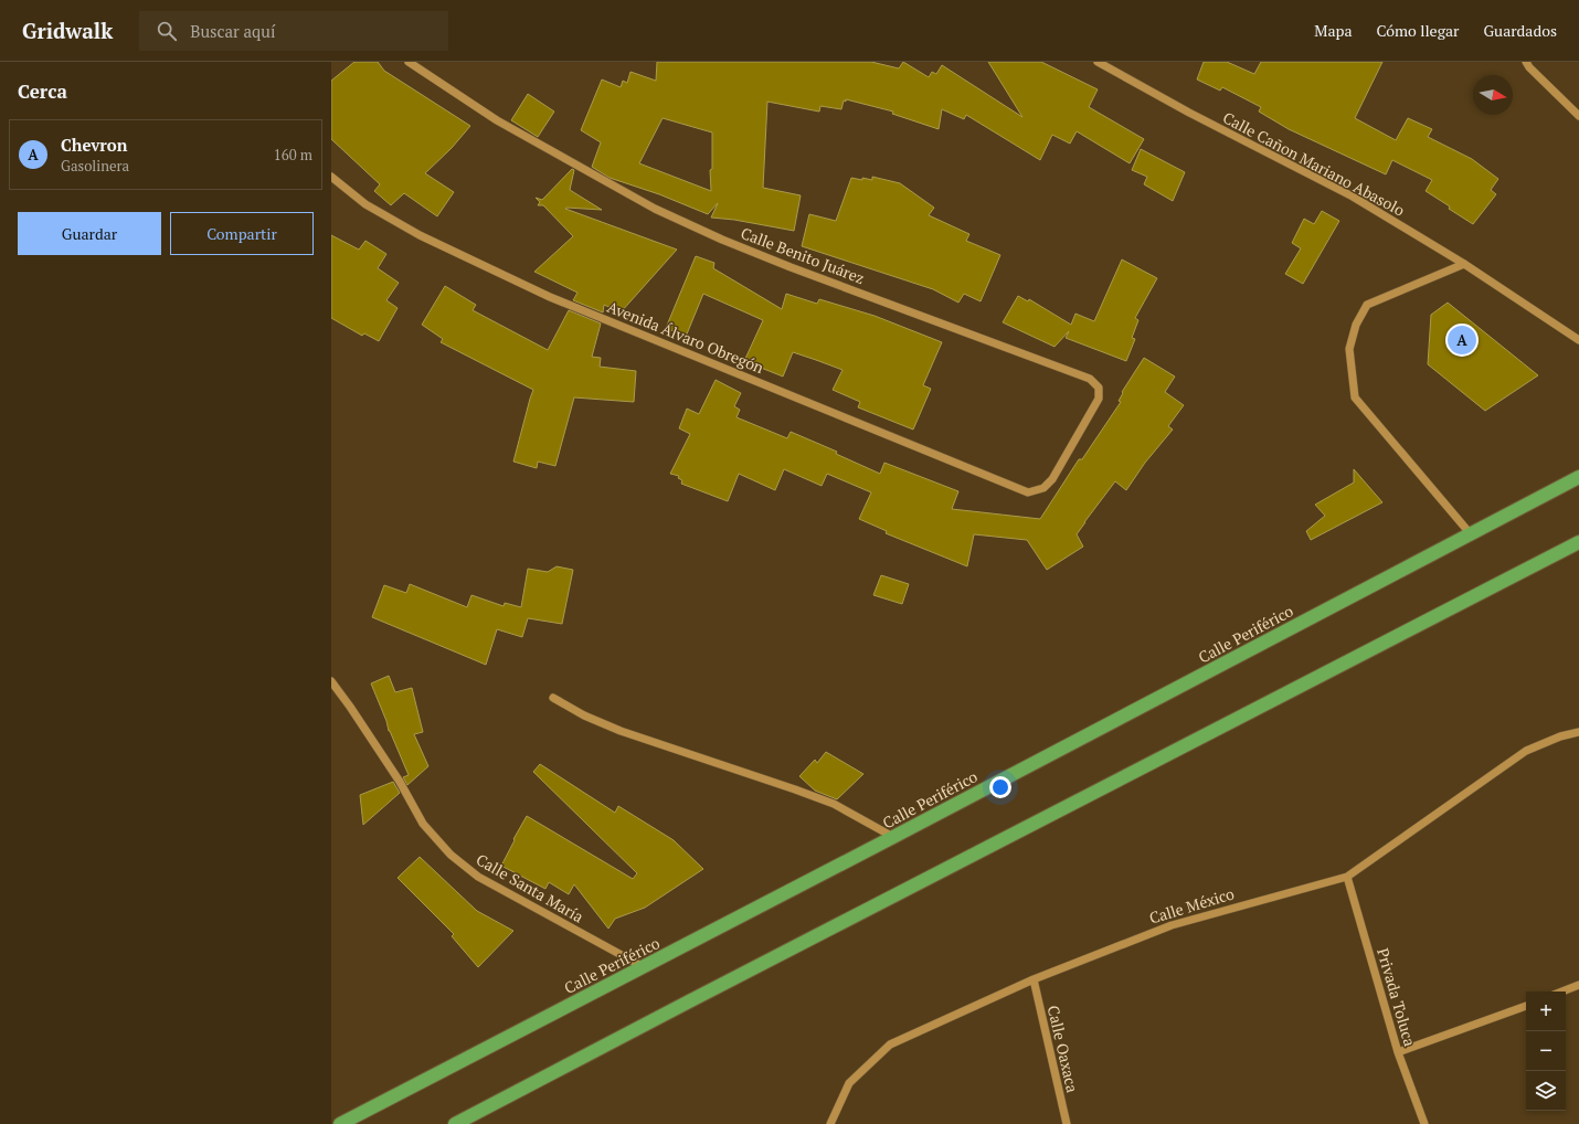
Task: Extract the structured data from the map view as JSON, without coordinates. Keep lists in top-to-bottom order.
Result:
{
  "streets": {
    "highway": ["Calle Periférico"],
    "street": [
      "Calle Cañon Mariano Abasolo",
      "Calle Benito Juárez",
      "Avenida Álvaro Obregón",
      "Calle Santa María",
      "Calle México",
      "Privada Toluca",
      "Calle Oaxaca"
    ]
  },
  "crossings": [
    ["Calle Benito Juárez", "Avenida Álvaro Obregón"],
    ["Calle Periférico", "Calle Santa María"],
    ["Calle México", "Privada Toluca"],
    ["Calle México", "Calle Oaxaca"]
  ],
  "north": "right",
  "page": {
    "header": "Gridwalk",
    "search": "Buscar aquí",
    "nav": ["Mapa", "Cómo llegar", "Guardados"],
    "heading": "Cerca",
    "list": [
      {
        "mark": "A",
        "name": "Chevron",
        "note": "Gasolinera",
        "value": "160 m"
      }
    ],
    "buttons": ["Guardar", "Compartir"],
    "pins": "A",
    "map_buttons": ["+", "−"]
  }
}
